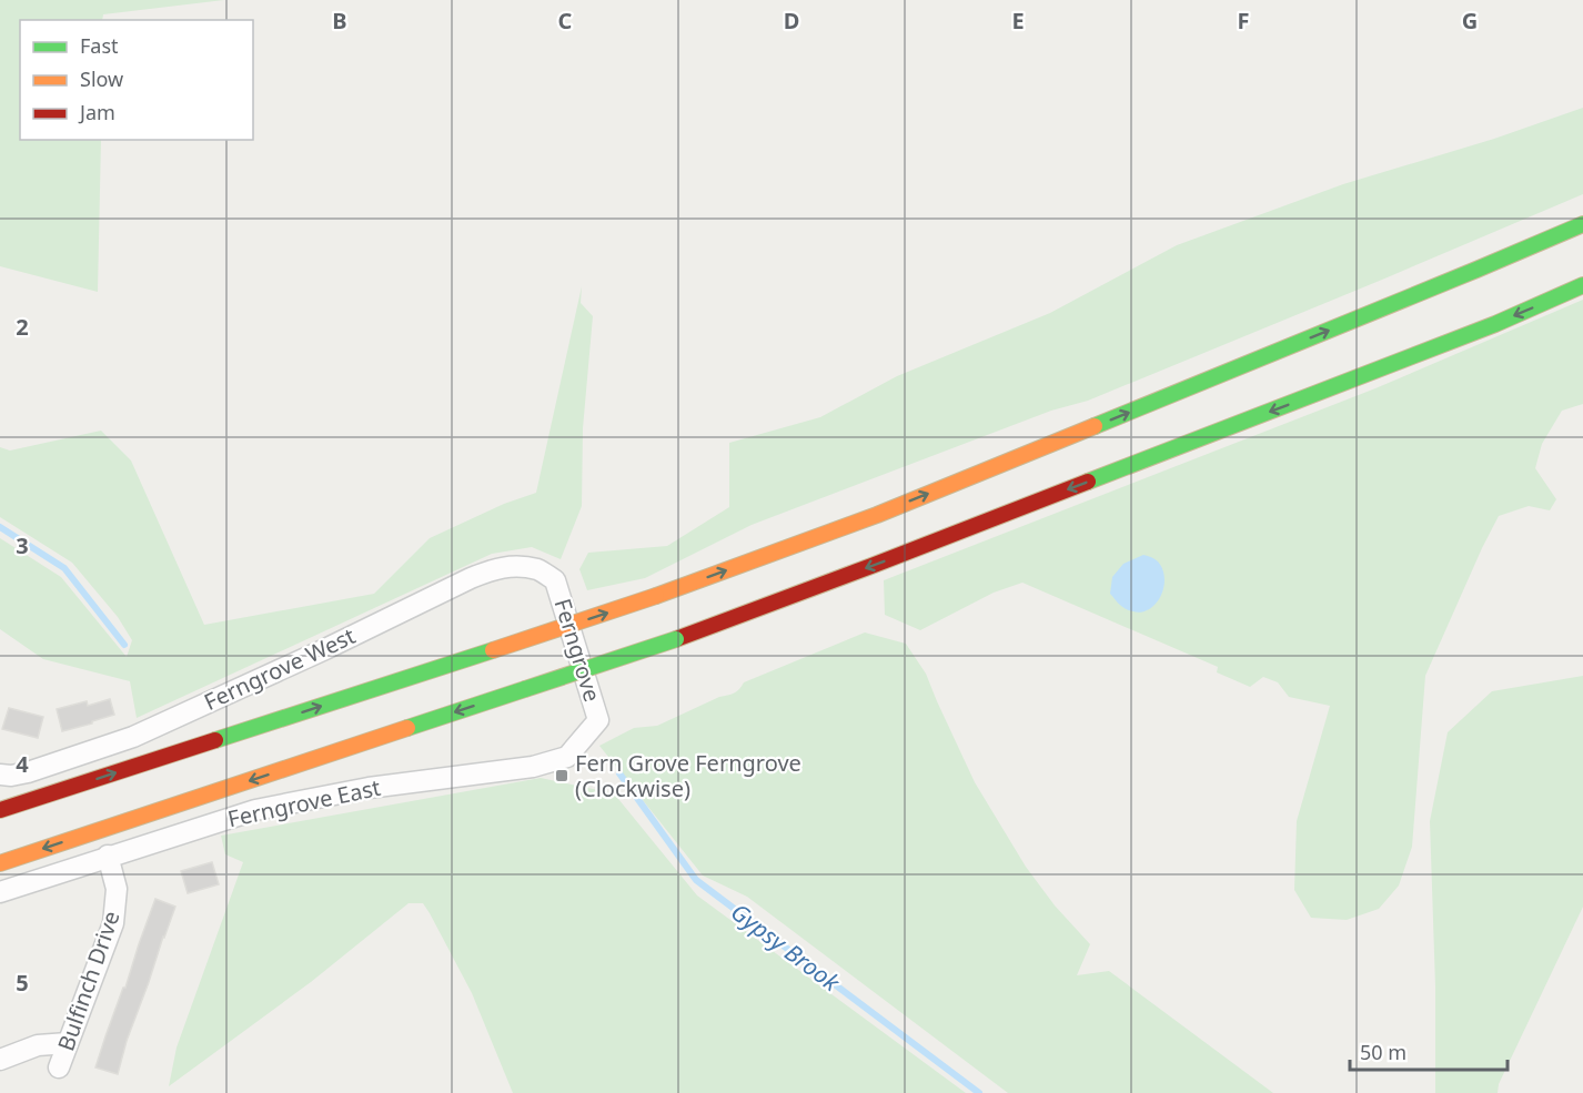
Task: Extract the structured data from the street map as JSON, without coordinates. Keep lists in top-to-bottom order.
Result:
{
  "streets": {
    "street": [
      "Ferngrove",
      "Ferngrove West",
      "Ferngrove East",
      "Bulfinch Drive"
    ]
  },
  "crossings": [
    ["Ferngrove", "Ferngrove West"],
    ["Ferngrove", "Ferngrove East"],
    ["Ferngrove East", "Bulfinch Drive"]
  ],
  "water": ["Gypsy Brook"],
  "places": {
    "transit": ["Fern Grove Ferngrove (Clockwise)"]
  },
  "legend": ["Fast", "Slow", "Jam"],
  "scale_bar": "50 m",
  "grid": {
    "columns": [
      "B",
      "C",
      "D",
      "E",
      "F",
      "G"
    ],
    "rows": [
      "2",
      "3",
      "4",
      "5"
    ]
  }
}
